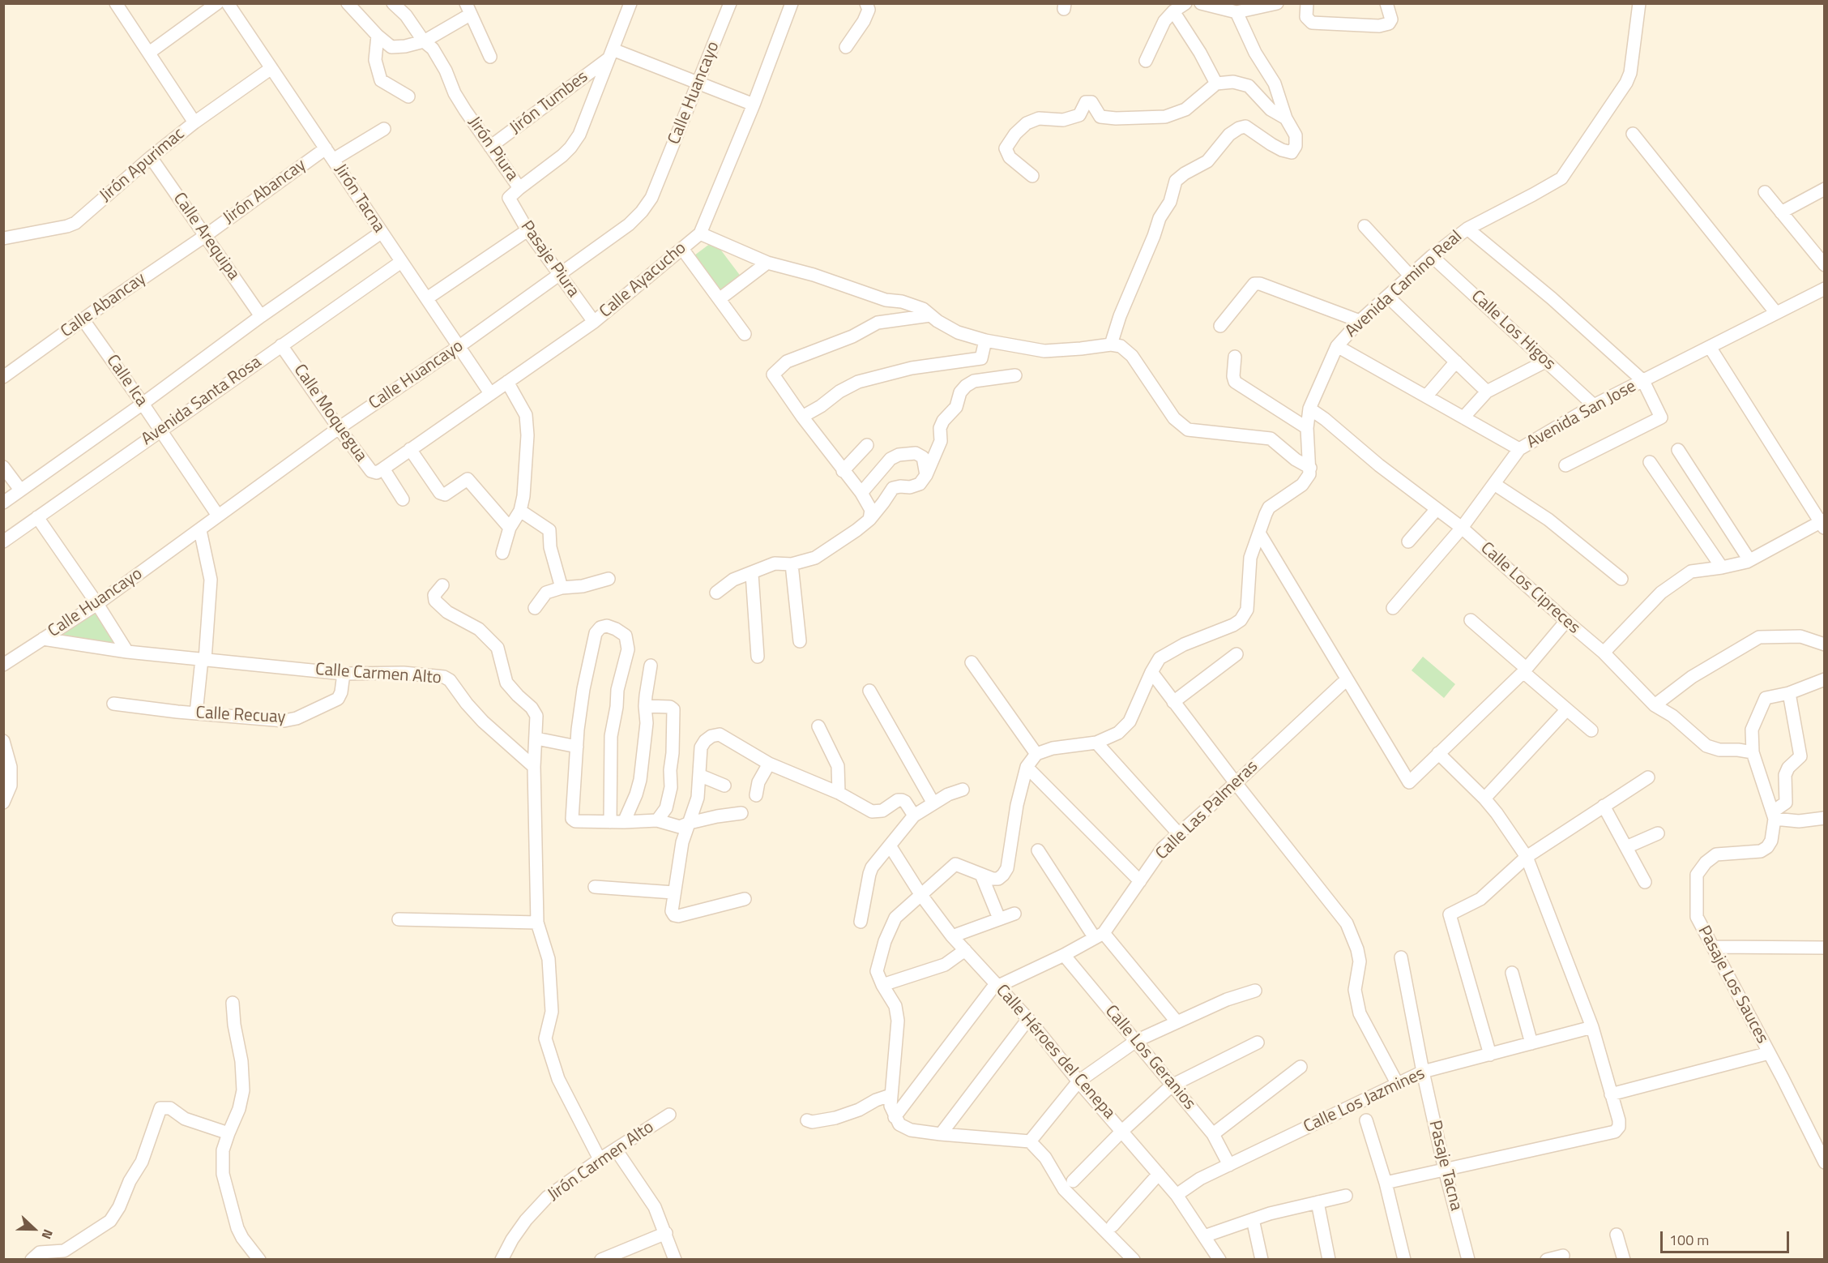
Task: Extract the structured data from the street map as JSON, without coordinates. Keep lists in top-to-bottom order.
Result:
{
  "streets": {
    "street": [
      "Calle Huancayo",
      "Jirón Tumbes",
      "Jirón Piura",
      "Jirón Apurimac",
      "Jirón Abancay",
      "Jirón Tacna",
      "Calle Arequipa",
      "Pasaje Piura",
      "Calle Ayacucho",
      "Avenida Camino Real",
      "Calle Abancay",
      "Calle Los Higos",
      "Calle Ica",
      "Avenida Santa Rosa",
      "Calle Moquegua",
      "Avenida San Jose",
      "Calle Los Cipreces",
      "Calle Carmen Alto",
      "Calle Recuay",
      "Calle Las Palmeras",
      "Pasaje Los Sauces",
      "Calle Héroes del Cenepa",
      "Calle Los Geranios",
      "Calle Los Jazmines",
      "Jirón Carmen Alto",
      "Pasaje Tacna"
    ]
  },
  "crossings": [
    ["Calle Huancayo", "Jirón Tacna"],
    ["Calle Huancayo", "Pasaje Piura"],
    ["Calle Huancayo", "Calle Ica"],
    ["Calle Huancayo", "Calle Moquegua"],
    ["Calle Huancayo", "Calle Carmen Alto"],
    ["Jirón Tumbes", "Jirón Piura"],
    ["Jirón Piura", "Pasaje Piura"],
    ["Jirón Apurimac", "Jirón Tacna"],
    ["Jirón Apurimac", "Calle Arequipa"],
    ["Jirón Abancay", "Jirón Tacna"],
    ["Jirón Abancay", "Calle Arequipa"],
    ["Jirón Abancay", "Calle Abancay"],
    ["Jirón Tacna", "Calle Ayacucho"],
    ["Jirón Tacna", "Avenida Santa Rosa"],
    ["Calle Arequipa", "Calle Abancay"],
    ["Calle Arequipa", "Avenida Santa Rosa"],
    ["Pasaje Piura", "Calle Ayacucho"],
    ["Calle Ayacucho", "Calle Moquegua"],
    ["Avenida Camino Real", "Calle Los Higos"],
    ["Avenida Camino Real", "Calle Los Cipreces"],
    ["Calle Abancay", "Calle Ica"],
    ["Calle Los Higos", "Avenida San Jose"],
    ["Calle Ica", "Avenida Santa Rosa"],
    ["Avenida Santa Rosa", "Calle Moquegua"],
    ["Avenida San Jose", "Calle Los Cipreces"],
    ["Calle Carmen Alto", "Calle Recuay"],
    ["Calle Las Palmeras", "Calle Héroes del Cenepa"],
    ["Calle Las Palmeras", "Calle Los Geranios"],
    ["Calle Héroes del Cenepa", "Calle Los Jazmines"],
    ["Calle Los Geranios", "Calle Los Jazmines"],
    ["Calle Los Jazmines", "Pasaje Tacna"]
  ],
  "scale_bar": "100 m",
  "north": "right"
}
